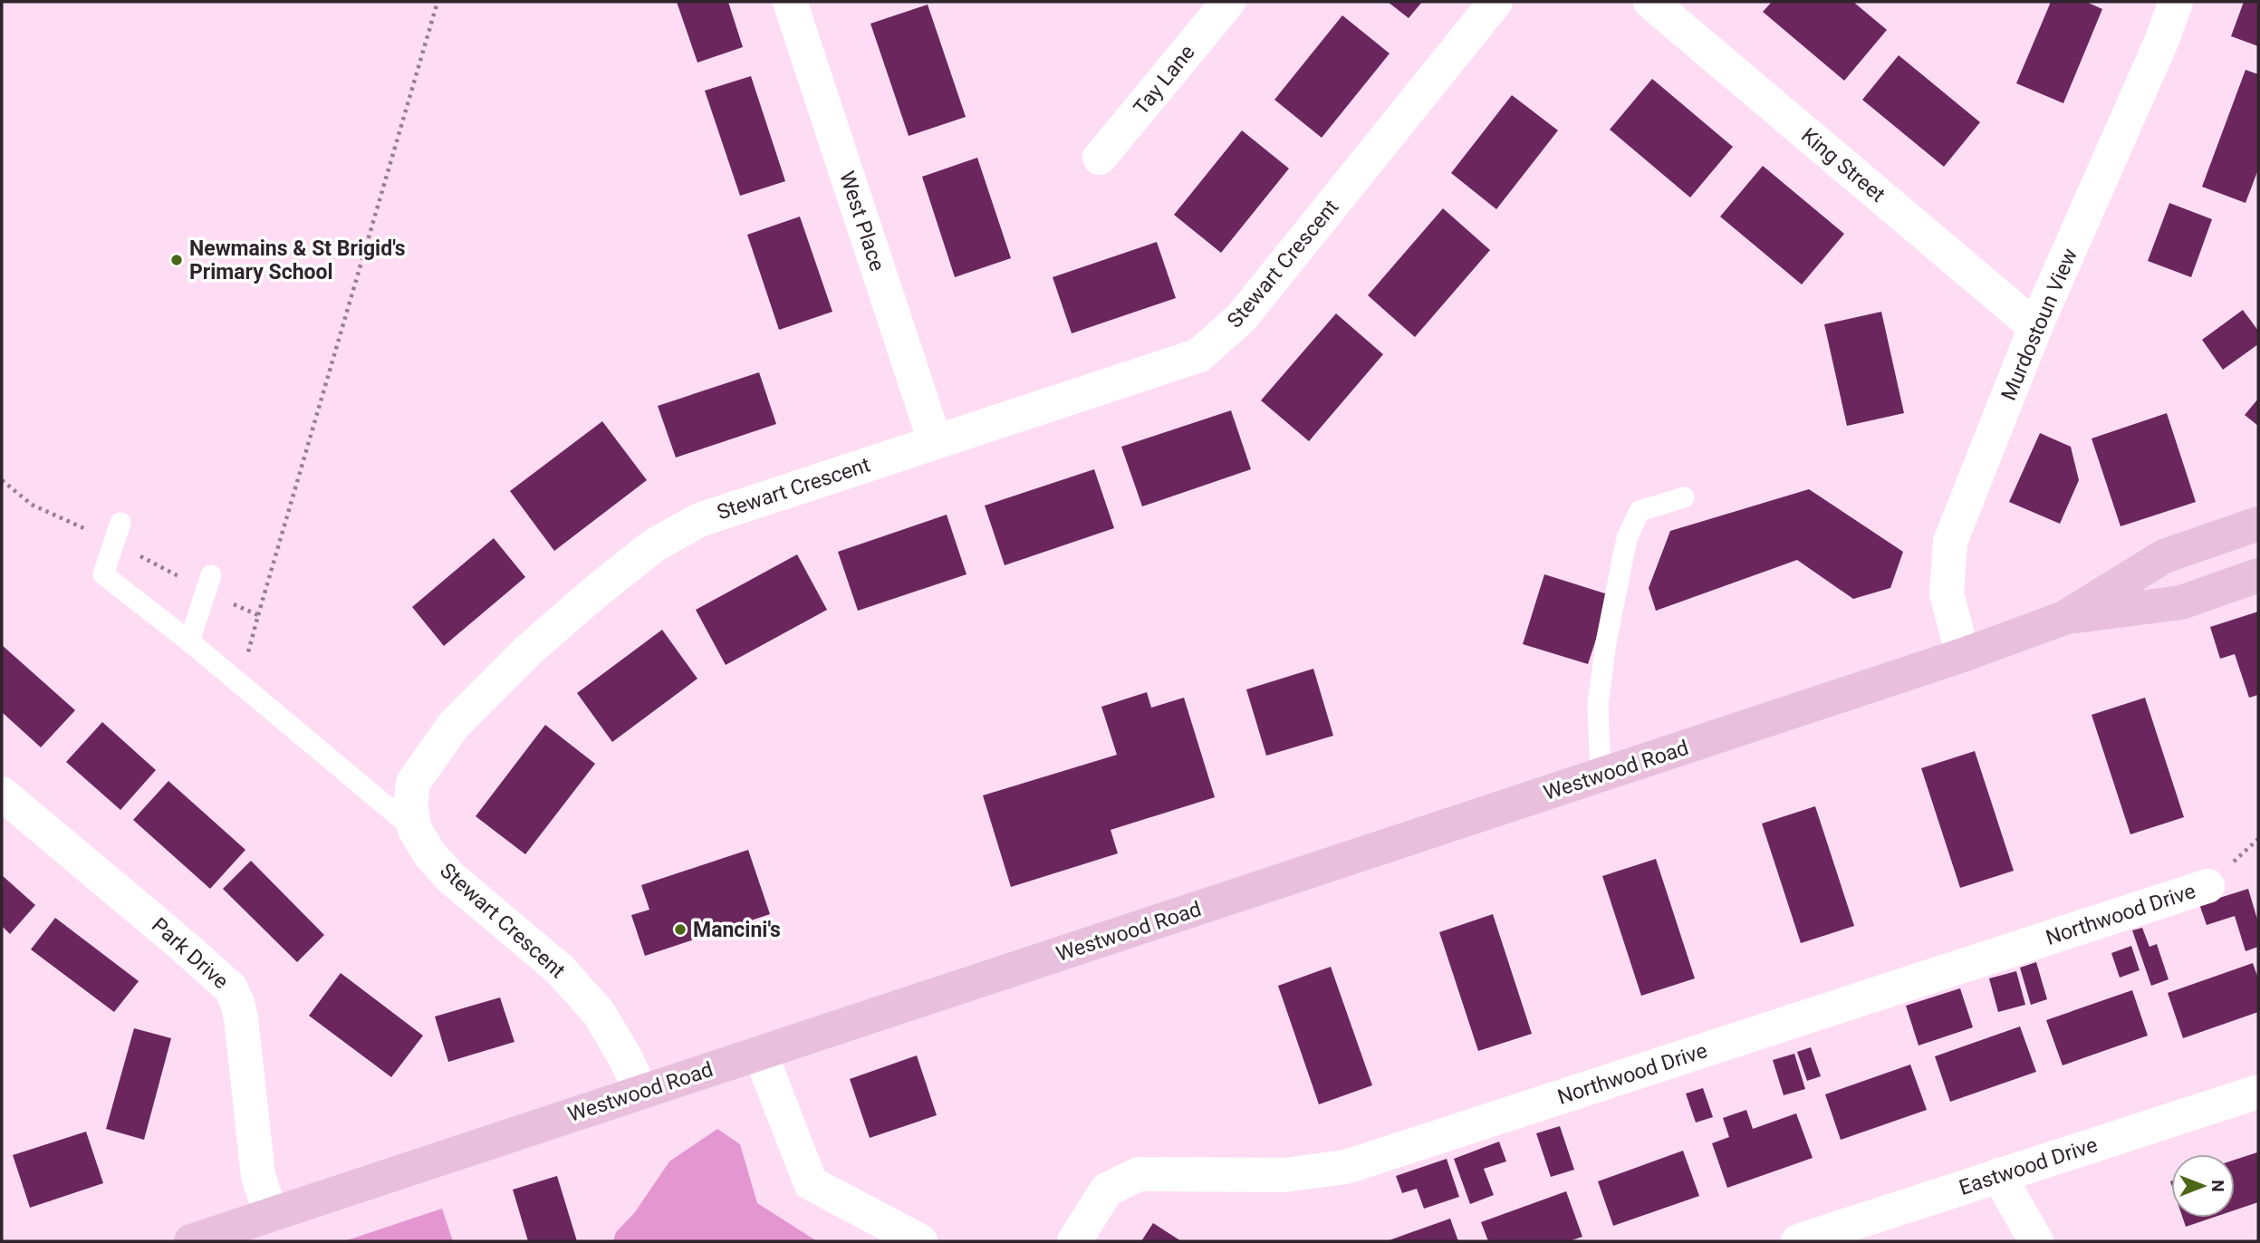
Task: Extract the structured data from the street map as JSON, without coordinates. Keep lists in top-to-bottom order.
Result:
{
  "streets": {
    "main road": ["Westwood Road"],
    "street": [
      "Tay Lane",
      "King Street",
      "West Place",
      "Stewart Crescent",
      "Murdostoun View",
      "Northwood Drive",
      "Park Drive",
      "Eastwood Drive"
    ]
  },
  "crossings": [
    ["King Street", "Murdostoun View"],
    ["West Place", "Stewart Crescent"],
    ["Stewart Crescent", "Westwood Road"],
    ["Murdostoun View", "Westwood Road"],
    ["Westwood Road", "Park Drive"]
  ],
  "places": ["Newmains & St Brigid's Primary School", "Mancini's"],
  "north": "right"
}
